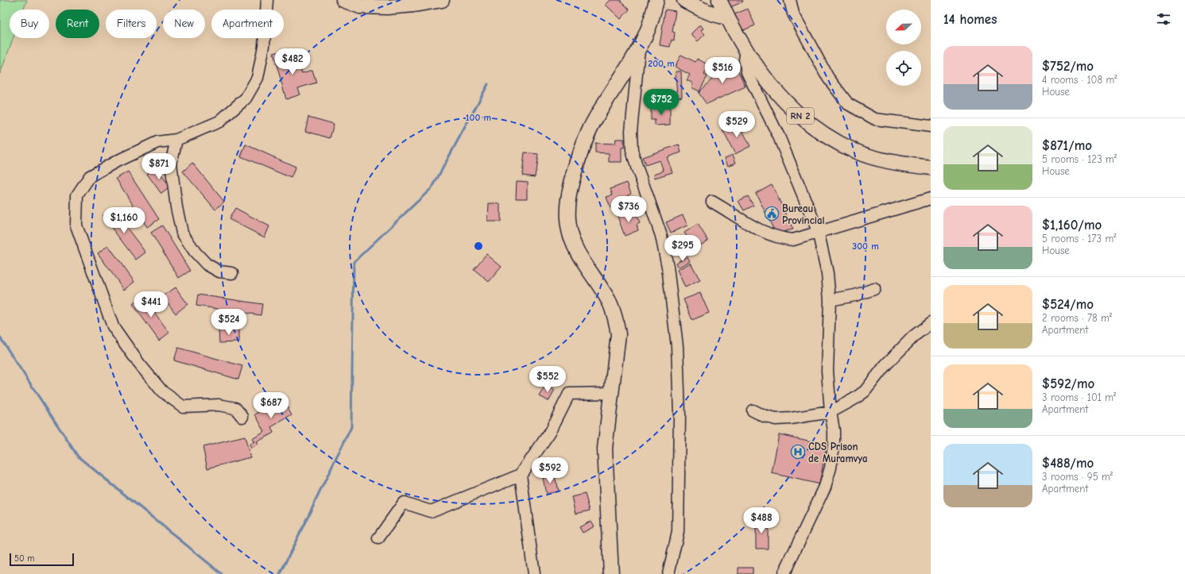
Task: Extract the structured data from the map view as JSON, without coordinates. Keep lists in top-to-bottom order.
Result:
{
  "streets": {
    "main road": ["RN 2"]
  },
  "places": {
    "public building": ["Bureau Provincial"],
    "hospital": ["CDS Prison de Muramvya"]
  },
  "scale_bar": "50 m",
  "north": "left",
  "page": {
    "heading": "14 homes",
    "chip": [
      "Buy",
      "Rent",
      "Filters",
      "New",
      "Apartment"
    ],
    "list": [
      {
        "name": "$752/mo",
        "note": "4 rooms · 108 m² · House"
      },
      {
        "name": "$871/mo",
        "note": "5 rooms · 123 m² · House"
      },
      {
        "name": "$1,160/mo",
        "note": "5 rooms · 173 m² · House"
      },
      {
        "name": "$524/mo",
        "note": "2 rooms · 78 m² · Apartment"
      },
      {
        "name": "$592/mo",
        "note": "3 rooms · 101 m² · Apartment"
      },
      {
        "name": "$488/mo",
        "note": "3 rooms · 95 m² · Apartment"
      }
    ],
    "price": [
      "$482",
      "$516",
      "$752",
      "$529",
      "$871",
      "$736",
      "$1,160",
      "$295",
      "$441",
      "$524",
      "$552",
      "$687",
      "$592",
      "$488"
    ],
    "scale": "50 m"
  },
  "rings": ["200 m", "100 m", "300 m"]
}
